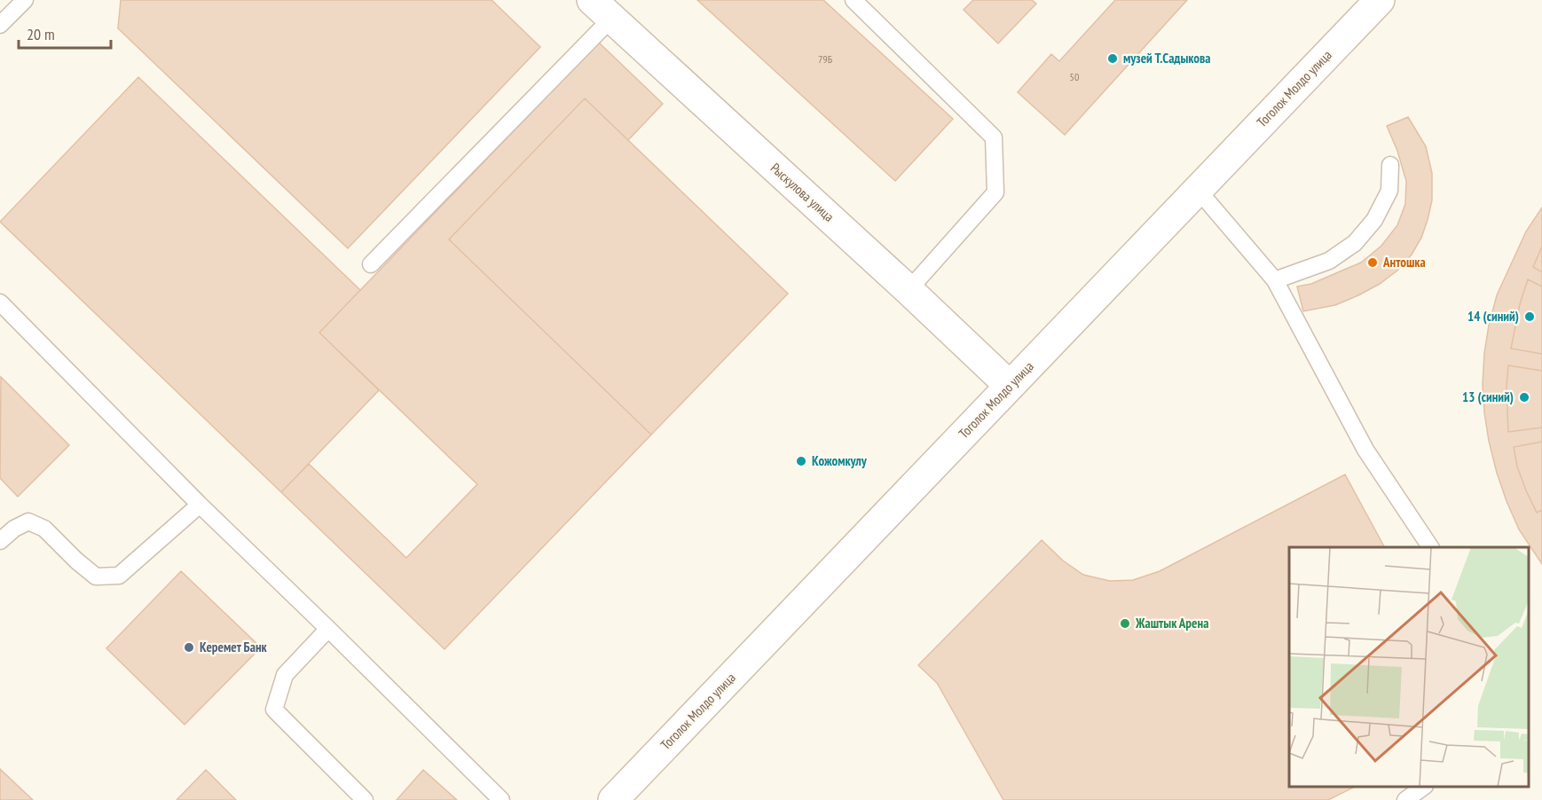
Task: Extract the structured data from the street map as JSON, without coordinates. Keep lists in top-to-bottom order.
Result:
{
  "streets": {
    "main road": ["Тоголок Молдо улица", "Рыскулова улица"]
  },
  "crossings": [
    ["Тоголок Молдо улица", "Рыскулова улица"]
  ],
  "places": [
    "музей Т.Садыкова",
    "Антошка",
    "14 (синий)",
    "13 (синий)",
    "Кожомкулу",
    "Жаштык Арена",
    "Керемет Банк"
  ],
  "house_numbers": ["79Б", "50"],
  "scale_bar": "20 m"
}
